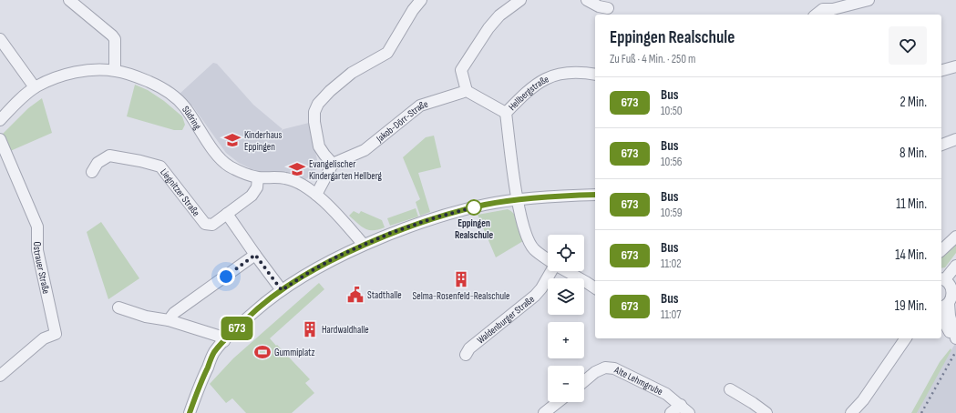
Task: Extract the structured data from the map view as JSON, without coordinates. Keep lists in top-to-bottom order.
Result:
{
  "streets": {
    "street": [
      "Hellbergstraße",
      "Südring",
      "Jakob-Dörr-Straße",
      "Liegnitzer Straße",
      "Ostrauer Straße",
      "Waldenburger Straße",
      "Alte Lehmgrube"
    ]
  },
  "crossings": [
    ["Südring", "Liegnitzer Straße"]
  ],
  "places": {
    "school or university": ["Kinderhaus Eppingen", "Evangelischer Kindergarten Hellberg"],
    "other": ["Eppingen Realschule"],
    "building": ["Selma-Rosenfeld-Realschule", "Hardwaldhalle"],
    "public building": ["Stadthalle"],
    "sports": ["Gummiplatz"]
  },
  "lines": ["bus line 673"],
  "page": {
    "on_map": "673",
    "heading": ["Eppingen Realschule", "Zu Fuß · 4 Min. · 250 m"],
    "list": [
      {
        "mark": "673",
        "name": "Bus",
        "note": "10:50",
        "value": "2 Min."
      },
      {
        "mark": "673",
        "name": "Bus",
        "note": "10:56",
        "value": "8 Min."
      },
      {
        "mark": "673",
        "name": "Bus",
        "note": "10:59",
        "value": "11 Min."
      },
      {
        "mark": "673",
        "name": "Bus",
        "note": "11:02",
        "value": "14 Min."
      },
      {
        "mark": "673",
        "name": "Bus",
        "note": "11:07",
        "value": "19 Min."
      }
    ],
    "map_buttons": ["+", "−"]
  }
}
